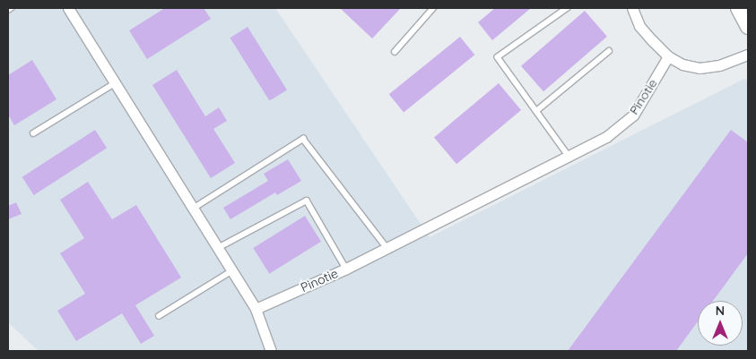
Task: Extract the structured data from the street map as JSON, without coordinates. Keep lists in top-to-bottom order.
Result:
{
  "streets": {
    "street": ["Pinotie"]
  },
  "north": "top"
}
